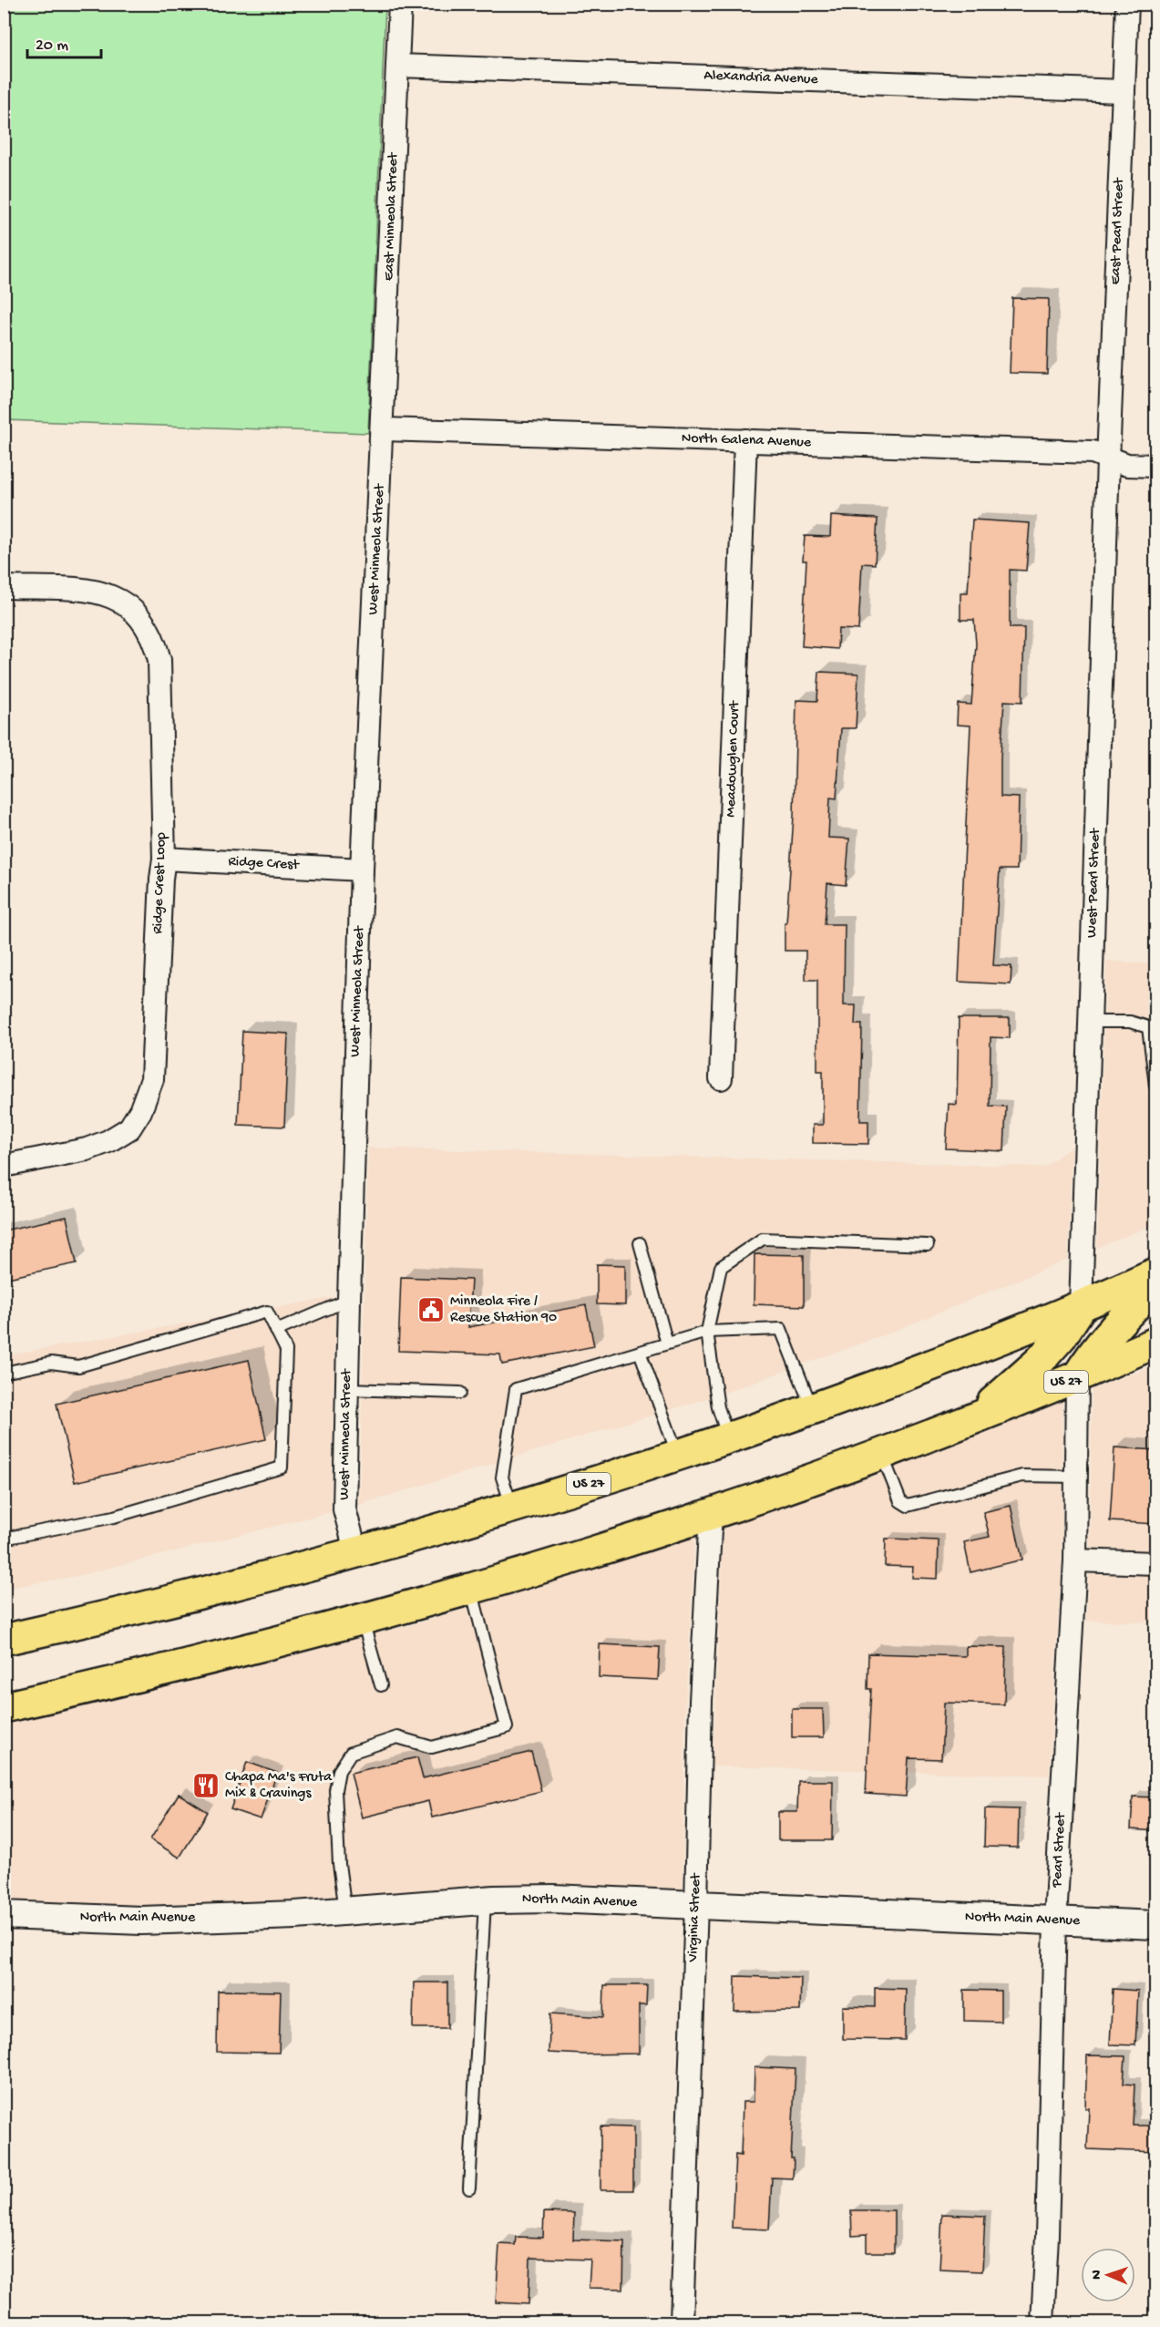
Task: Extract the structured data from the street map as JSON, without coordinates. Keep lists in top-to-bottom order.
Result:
{
  "streets": {
    "highway": ["US 27"],
    "street": [
      "Alexandria Avenue",
      "East Minneola Street",
      "East Pearl Street",
      "North Galena Avenue",
      "West Minneola Street",
      "Meadowglen Court",
      "Ridge Crest",
      "Ridge Crest Loop",
      "West Pearl Street",
      "Pearl Street",
      "North Main Avenue",
      "Virginia Street"
    ]
  },
  "crossings": [
    ["Alexandria Avenue", "East Minneola Street"],
    ["Alexandria Avenue", "East Pearl Street"],
    ["East Minneola Street", "North Galena Avenue"],
    ["East Minneola Street", "West Minneola Street"],
    ["East Pearl Street", "North Galena Avenue"],
    ["East Pearl Street", "West Pearl Street"],
    ["North Galena Avenue", "West Minneola Street"],
    ["North Galena Avenue", "Meadowglen Court"],
    ["North Galena Avenue", "West Pearl Street"],
    ["West Minneola Street", "Ridge Crest"],
    ["West Minneola Street", "US 27"],
    ["Ridge Crest", "Ridge Crest Loop"],
    ["West Pearl Street", "US 27"],
    ["US 27", "Pearl Street"],
    ["US 27", "Virginia Street"],
    ["Pearl Street", "North Main Avenue"],
    ["North Main Avenue", "Virginia Street"]
  ],
  "places": {
    "public building": ["Minneola Fire / Rescue Station 90"],
    "restaurant": ["Chapa Ma's Fruta Mix & Cravings"]
  },
  "scale_bar": "20 m",
  "north": "left"
}
